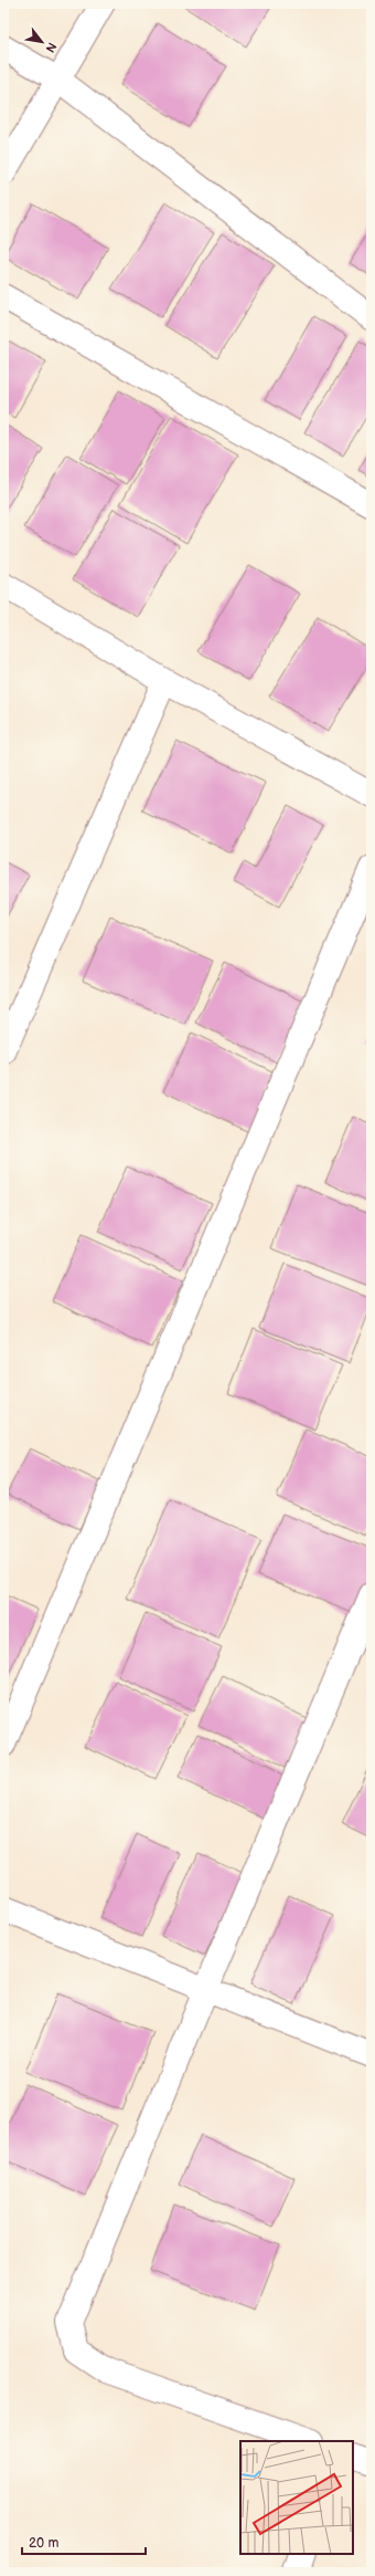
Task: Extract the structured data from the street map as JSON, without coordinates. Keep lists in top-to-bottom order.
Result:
{
  "scale_bar": "20 m",
  "north": "bottom right"
}
